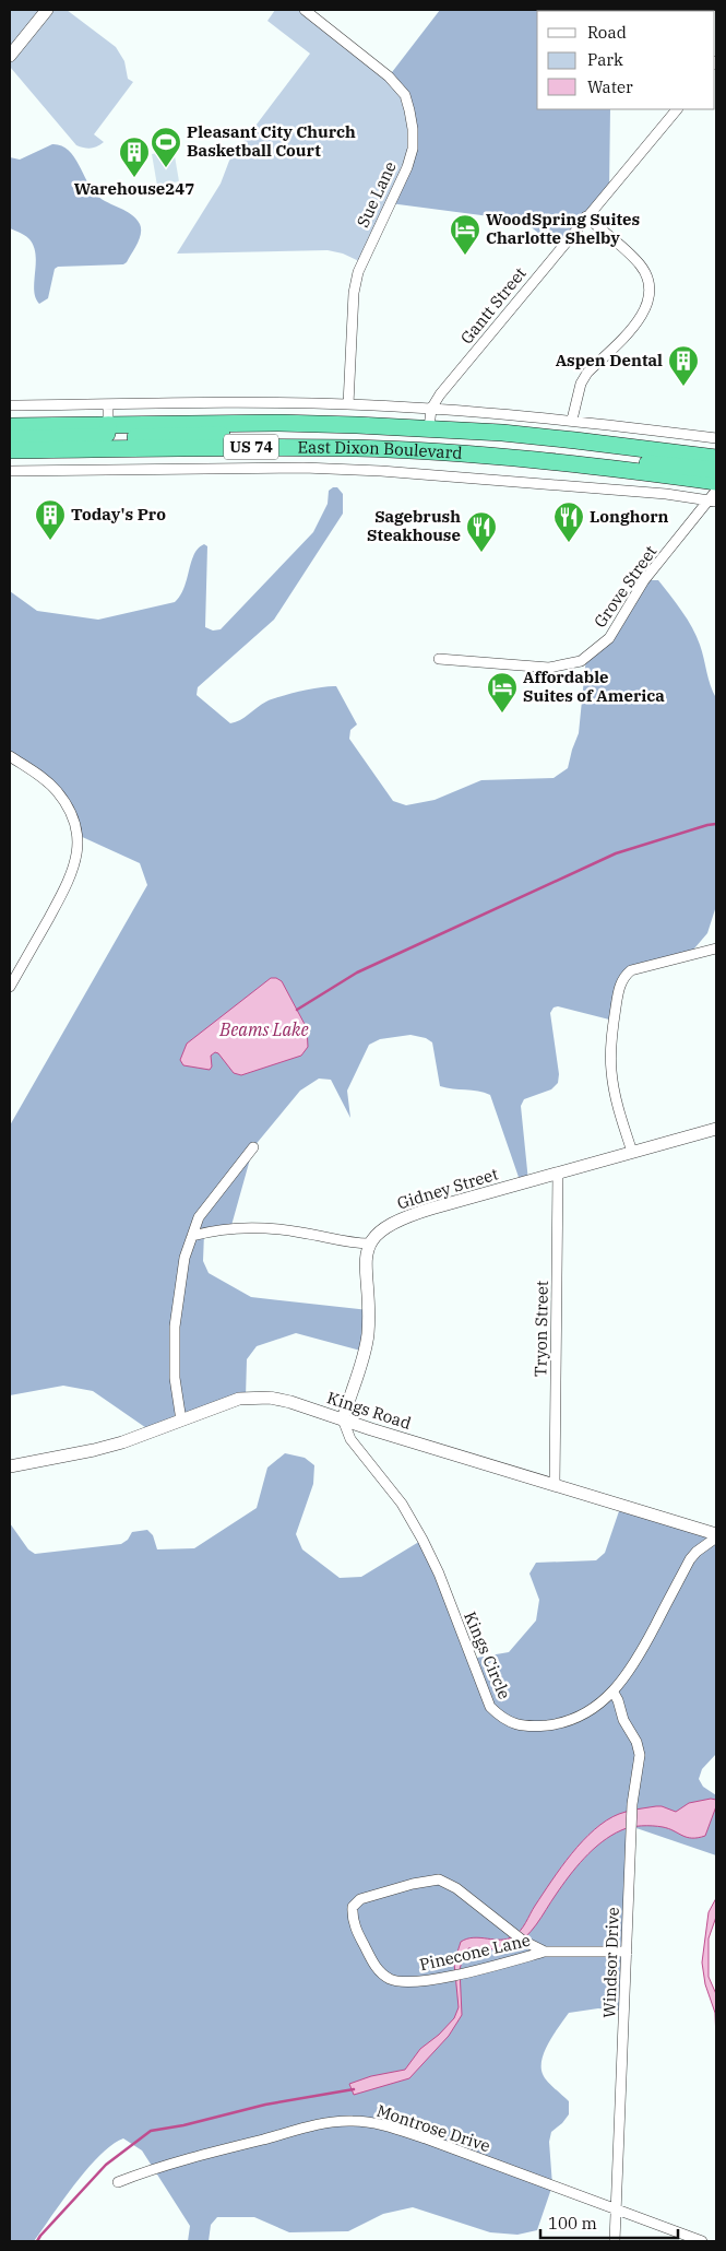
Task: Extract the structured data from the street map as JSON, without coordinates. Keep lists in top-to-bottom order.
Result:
{
  "streets": {
    "highway": ["US 74", "East Dixon Boulevard"],
    "street": [
      "Sue Lane",
      "Gantt Street",
      "Grove Street",
      "Gidney Street",
      "Tryon Street",
      "Kings Road",
      "Kings Circle",
      "Pinecone Lane",
      "Windsor Drive",
      "Montrose Drive"
    ]
  },
  "crossings": [
    ["Gantt Street", "East Dixon Boulevard"],
    ["East Dixon Boulevard", "Grove Street"],
    ["Gidney Street", "Tryon Street"],
    ["Tryon Street", "Kings Road"],
    ["Kings Road", "Kings Circle"],
    ["Kings Circle", "Windsor Drive"],
    ["Pinecone Lane", "Windsor Drive"],
    ["Windsor Drive", "Montrose Drive"]
  ],
  "water": ["Beams Lake"],
  "places": {
    "sports": ["Pleasant City Church Basketball Court"],
    "building": ["Warehouse247", "Aspen Dental", "Today's Pro"],
    "hotel": ["WoodSpring Suites Charlotte Shelby", "Affordable Suites of America"],
    "restaurant": ["Longhorn", "Sagebrush Steakhouse"]
  },
  "legend": ["Road", "Park", "Water"],
  "scale_bar": "100 m"
}
